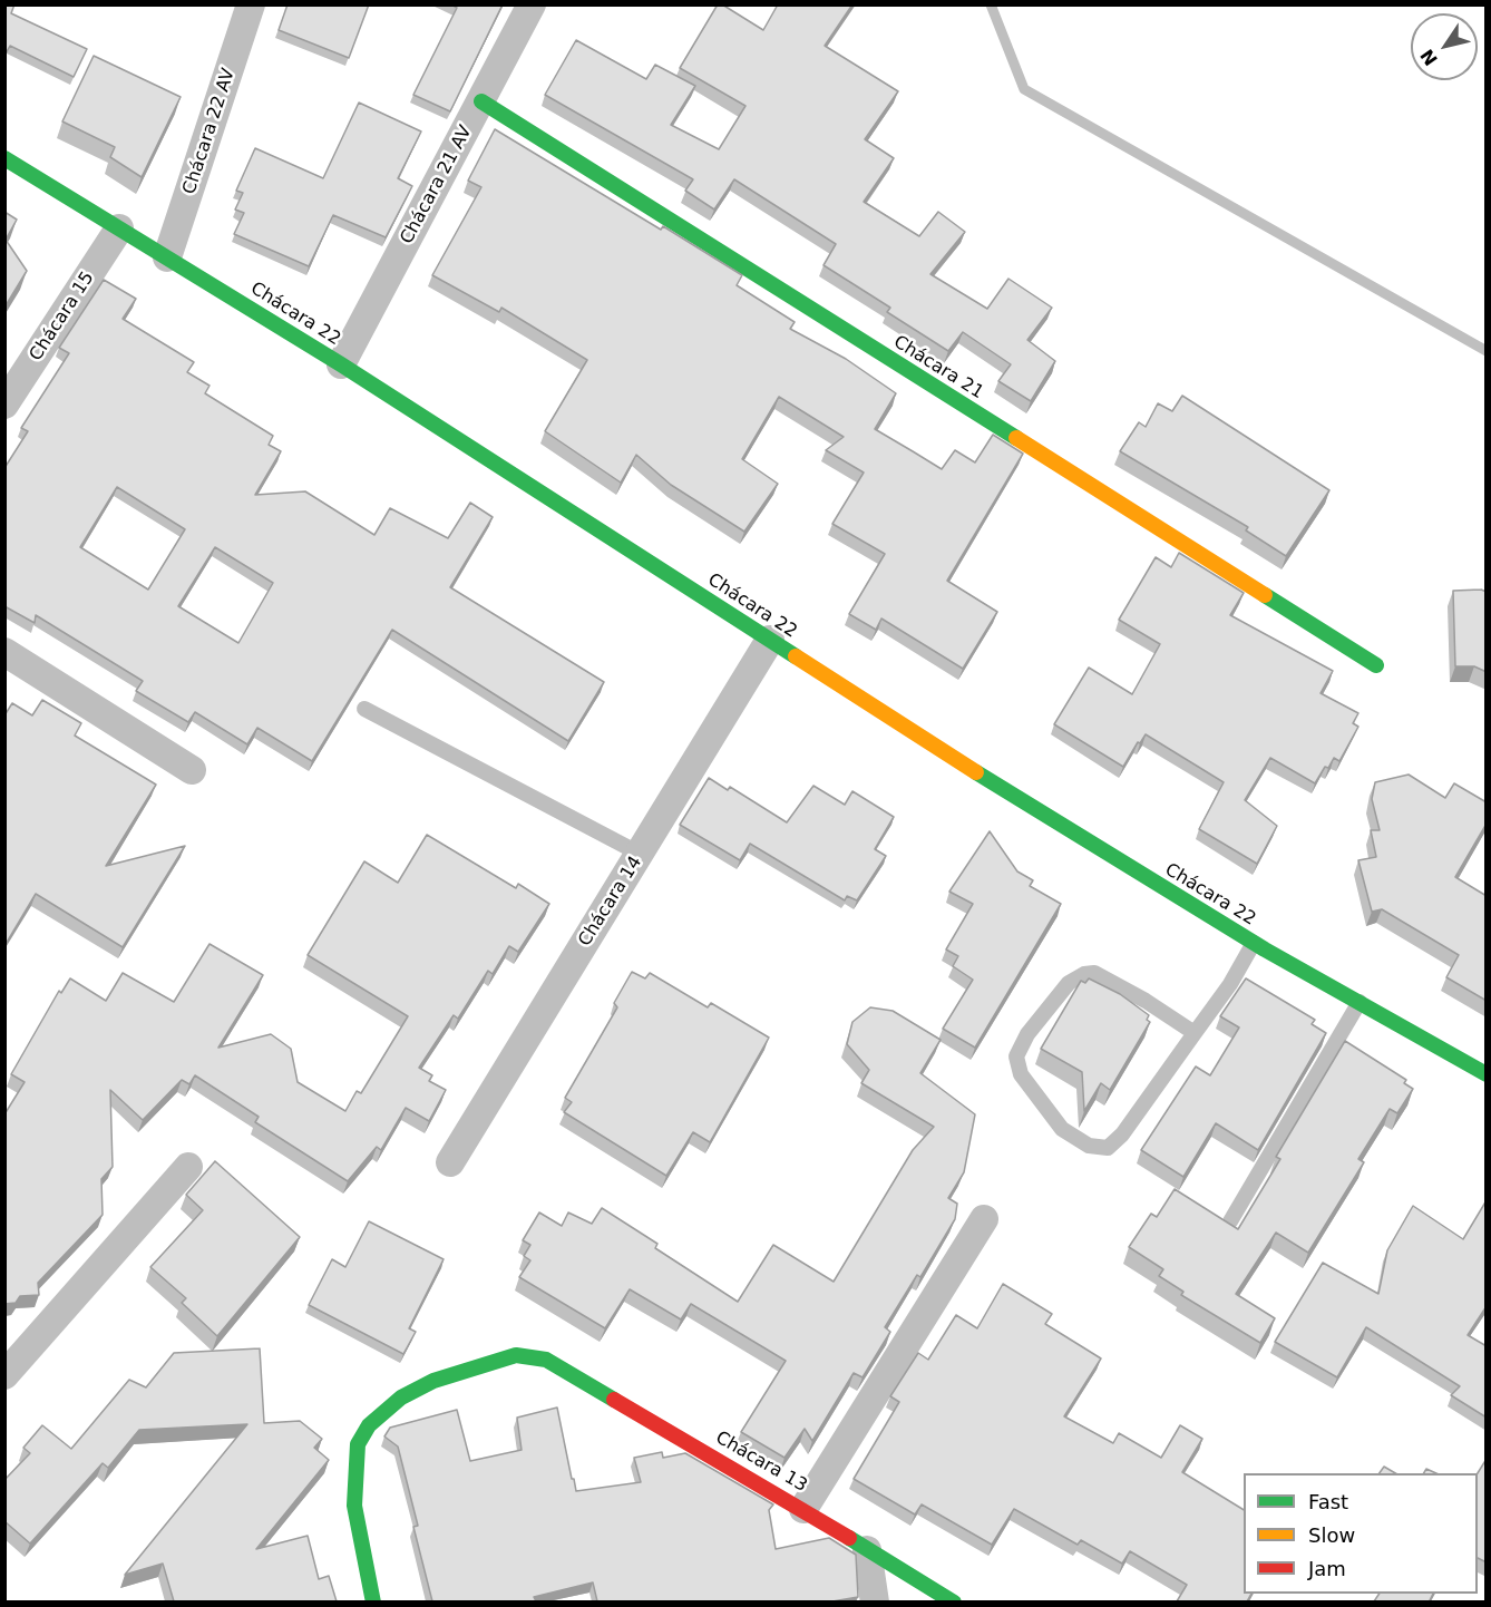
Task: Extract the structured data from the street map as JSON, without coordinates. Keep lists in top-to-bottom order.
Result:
{
  "streets": {
    "street": [
      "Chácara 22 AV",
      "Chácara 21 AV",
      "Chácara 22",
      "Chácara 15",
      "Chácara 21",
      "Chácara 14",
      "Chácara 13"
    ]
  },
  "crossings": [
    ["Chácara 22 AV", "Chácara 22"],
    ["Chácara 21 AV", "Chácara 22"],
    ["Chácara 21 AV", "Chácara 21"],
    ["Chácara 22", "Chácara 15"],
    ["Chácara 22", "Chácara 14"]
  ],
  "legend": ["Fast", "Slow", "Jam"],
  "north": "bottom left"
}
